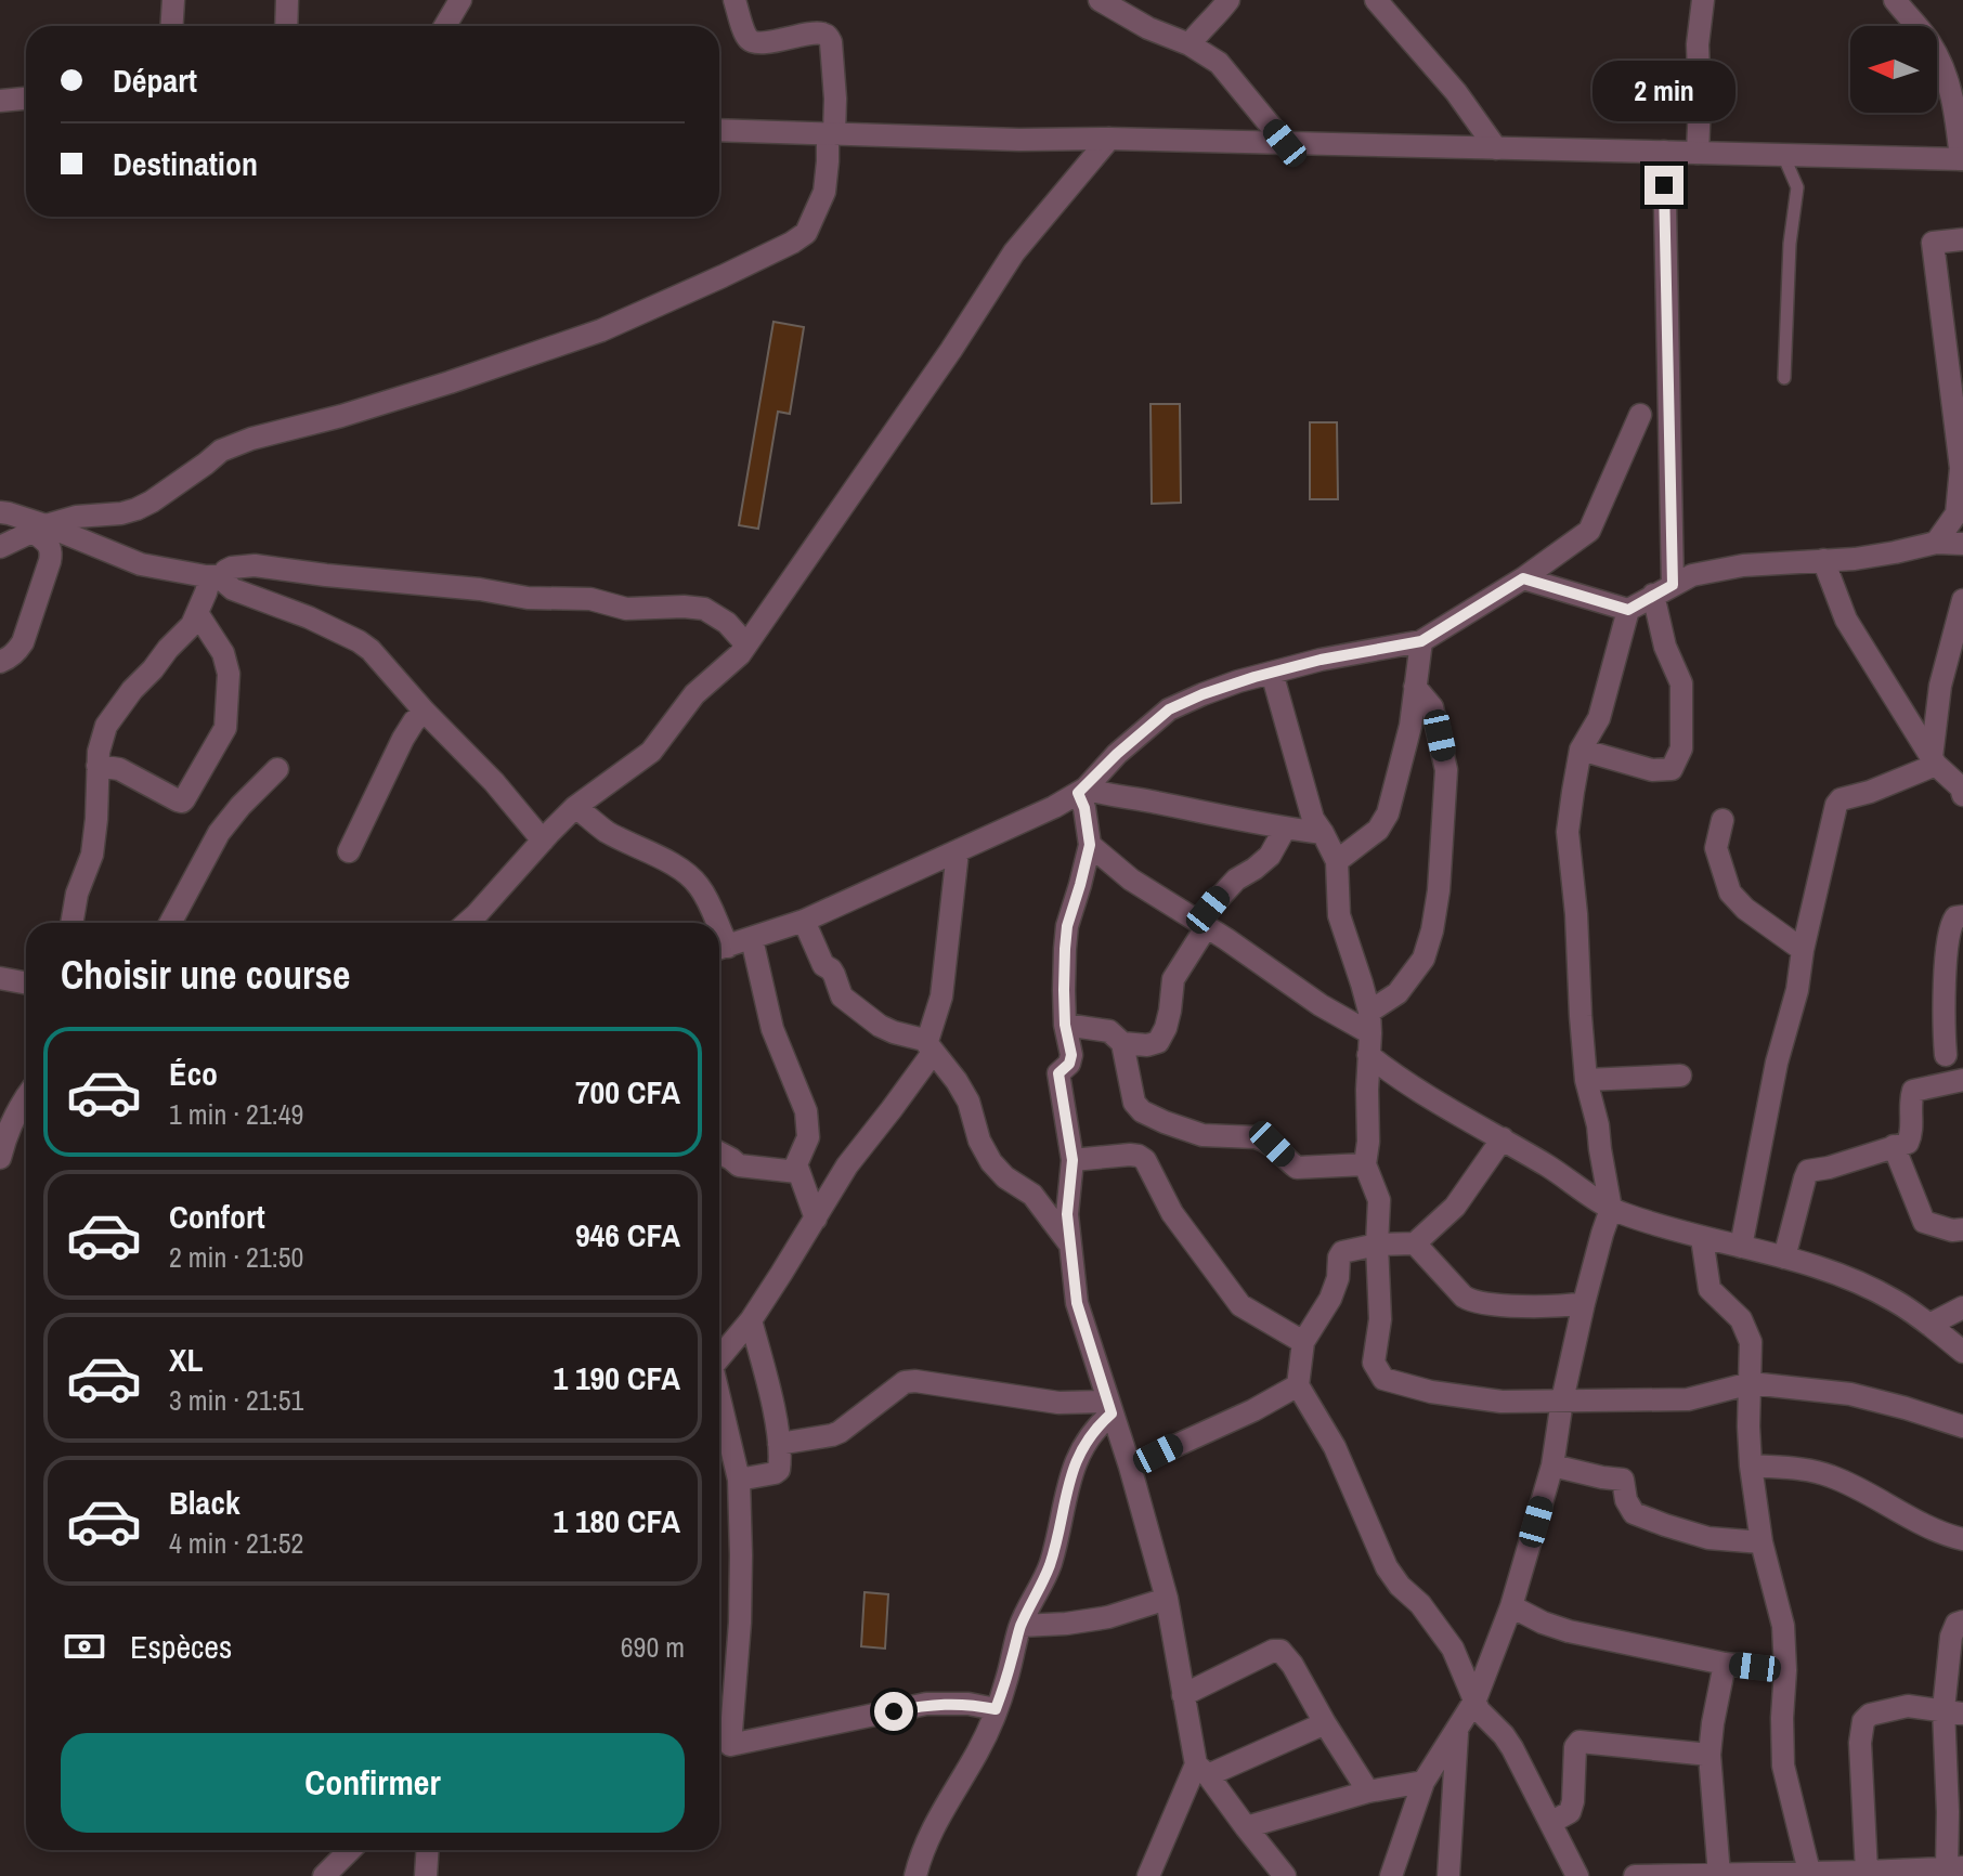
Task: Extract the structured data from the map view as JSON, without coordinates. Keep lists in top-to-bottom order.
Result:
{
  "north": "left",
  "page": {
    "banner": ["Départ", "Destination"],
    "bubble": "2 min",
    "heading": "Choisir une course",
    "list": [
      {
        "name": "Éco",
        "note": "1 min · 21:49",
        "value": "700 CFA"
      },
      {
        "name": "Confort",
        "note": "2 min · 21:50",
        "value": "946 CFA"
      },
      {
        "name": "XL",
        "note": "3 min · 21:51",
        "value": "1 190 CFA"
      },
      {
        "name": "Black",
        "note": "4 min · 21:52",
        "value": "1 180 CFA"
      }
    ],
    "pay": ["Espèces", "690 m"],
    "buttons": "Confirmer"
  }
}
